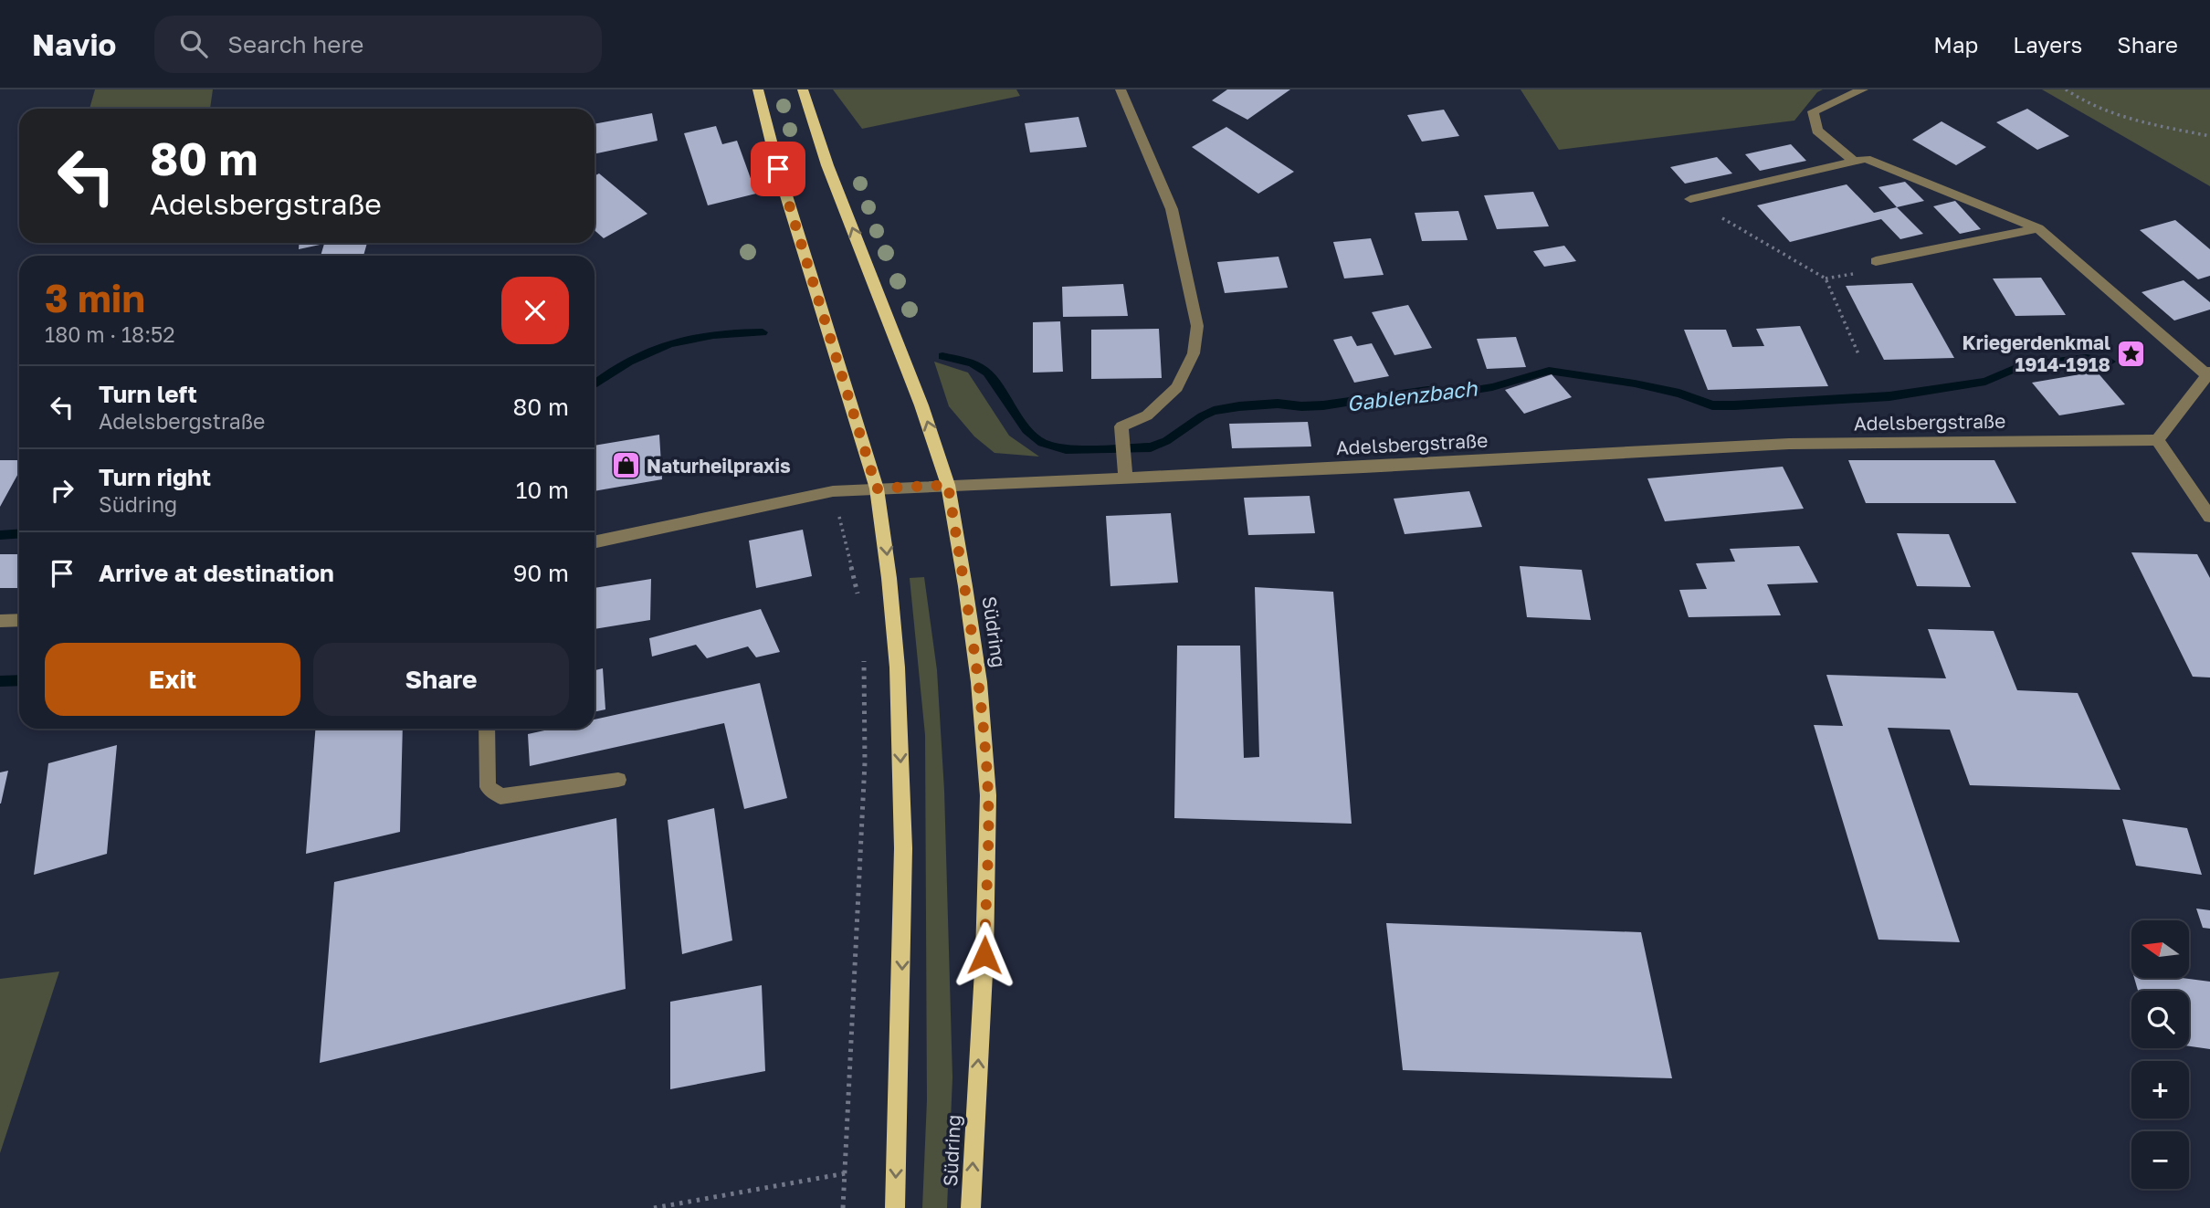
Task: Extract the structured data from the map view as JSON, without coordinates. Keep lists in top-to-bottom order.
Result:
{
  "streets": {
    "main road": ["Südring"],
    "street": ["Adelsbergstraße"]
  },
  "crossings": [
    ["Adelsbergstraße", "Südring"]
  ],
  "water": ["Gablenzbach"],
  "places": {
    "place": ["Kriegerdenkmal 1914-1918"],
    "shop": ["Naturheilpraxis"]
  },
  "north": "left",
  "page": {
    "header": "Navio",
    "search": "Search here",
    "nav": ["Map", "Layers", "Share"],
    "turn": ["80 m", "Adelsbergstraße"],
    "heading": ["3 min", "180 m · 18:52"],
    "list": [
      {
        "name": "Turn left",
        "note": "Adelsbergstraße",
        "value": "80 m"
      },
      {
        "name": "Turn right",
        "note": "Südring",
        "value": "10 m"
      },
      {
        "name": "Arrive at destination",
        "value": "90 m"
      }
    ],
    "buttons": ["Exit", "Share"],
    "map_buttons": ["+", "−"]
  }
}
